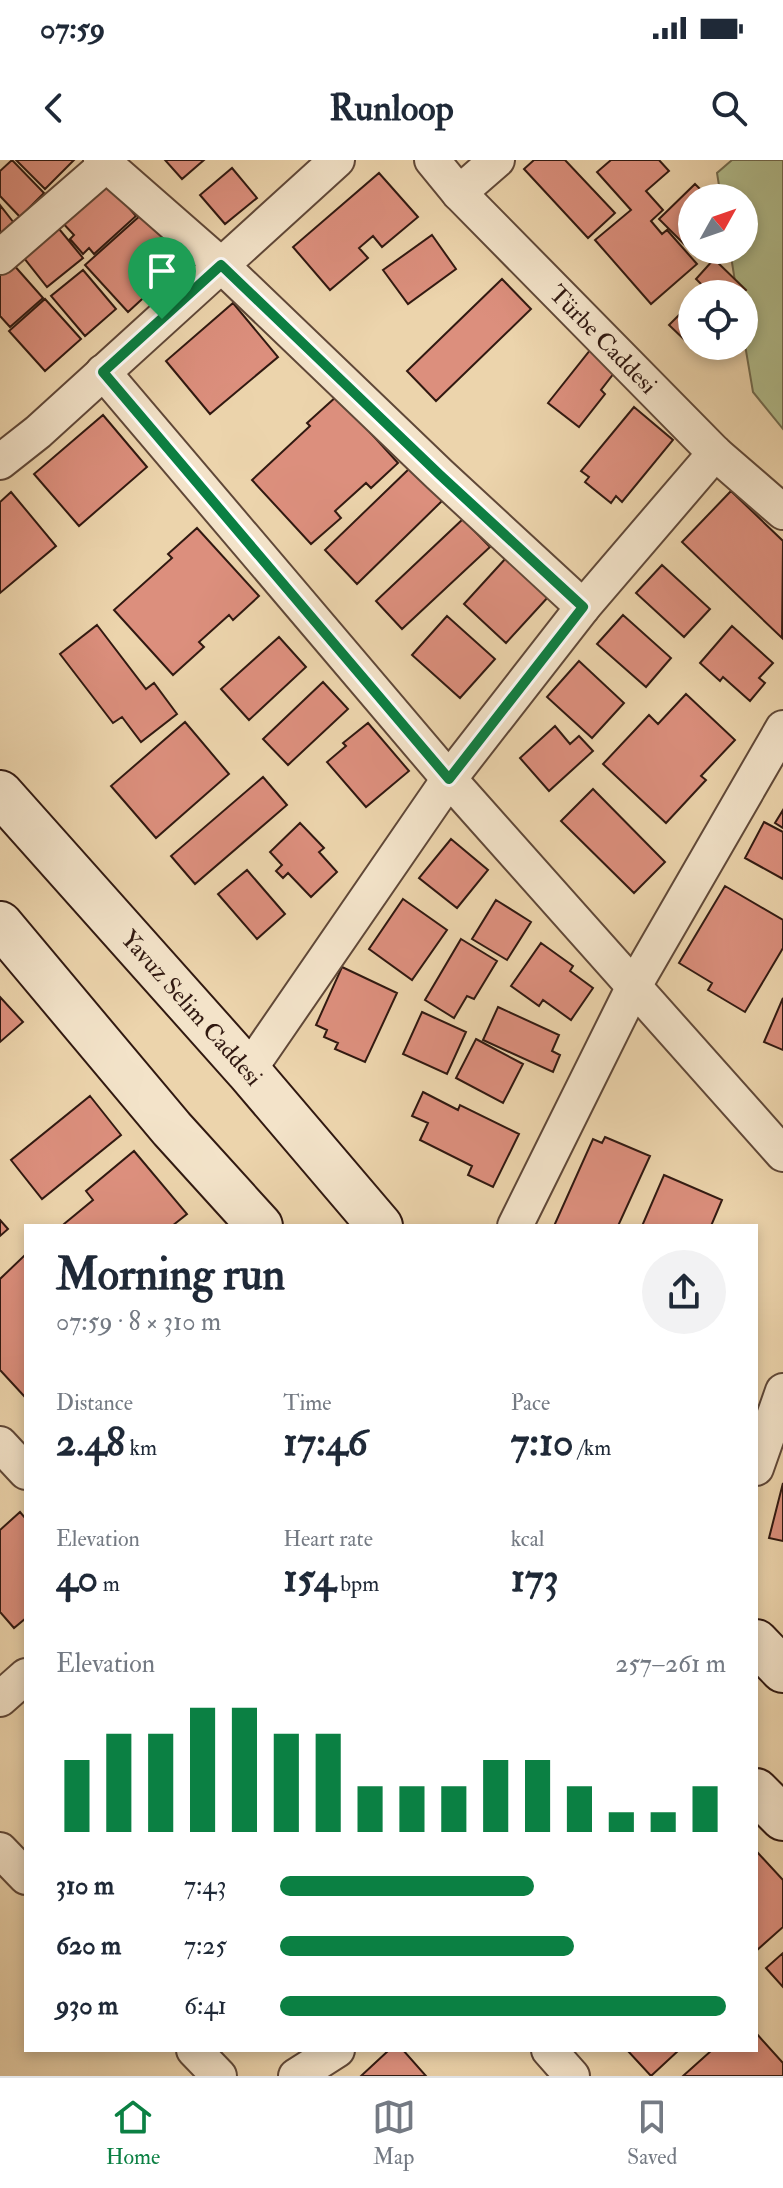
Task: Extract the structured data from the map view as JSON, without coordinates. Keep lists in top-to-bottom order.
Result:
{
  "streets": {
    "main road": ["Yavuz Selim Caddesi"],
    "street": ["Türbe Caddesi"]
  },
  "north": "top right",
  "page": {
    "status": "07:59",
    "header": "Runloop",
    "heading": ["Morning run", "07:59 · 8 × 310 m"],
    "stats": [
      ["Distance", "2.48 km"],
      ["Time", "17:46"],
      ["Pace", "7:10 /km"],
      ["Elevation", "40 m"],
      ["Heart rate", "154 bpm"],
      ["kcal", "173"]
    ],
    "chart": ["Elevation", "257–261 m"],
    "list": [
      {
        "name": "310 m",
        "note": "7:43"
      },
      {
        "name": "620 m",
        "note": "7:25"
      },
      {
        "name": "930 m",
        "note": "6:41"
      }
    ],
    "tabs": ["Home", "Map", "Saved"]
  }
}
